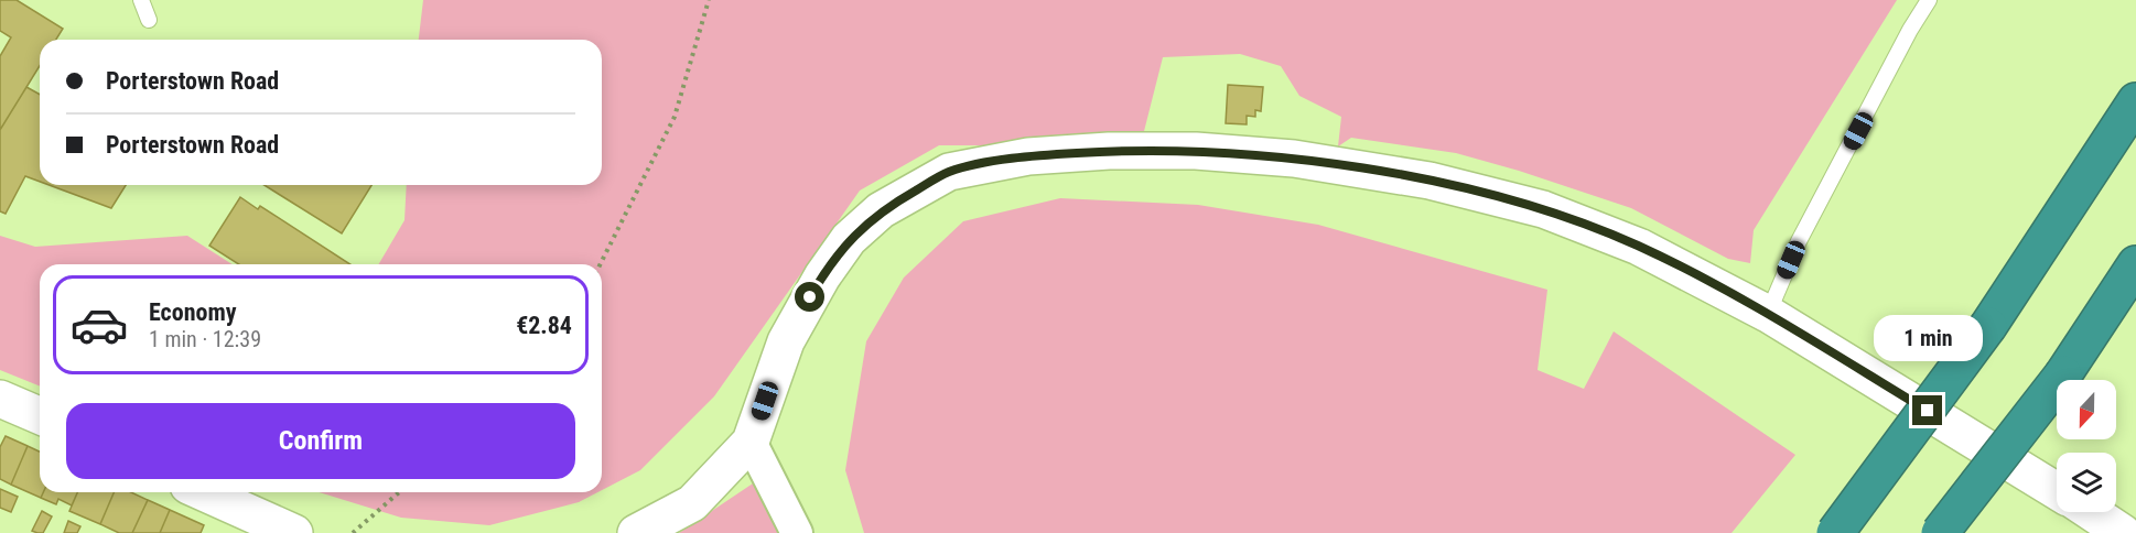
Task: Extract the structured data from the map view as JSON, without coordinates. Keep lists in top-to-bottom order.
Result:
{
  "north": "bottom",
  "page": {
    "banner": ["Porterstown Road", "Porterstown Road"],
    "list": [
      {
        "name": "Economy",
        "note": "1 min · 12:39",
        "value": "€2.84"
      }
    ],
    "bubble": "1 min",
    "buttons": "Confirm"
  }
}
